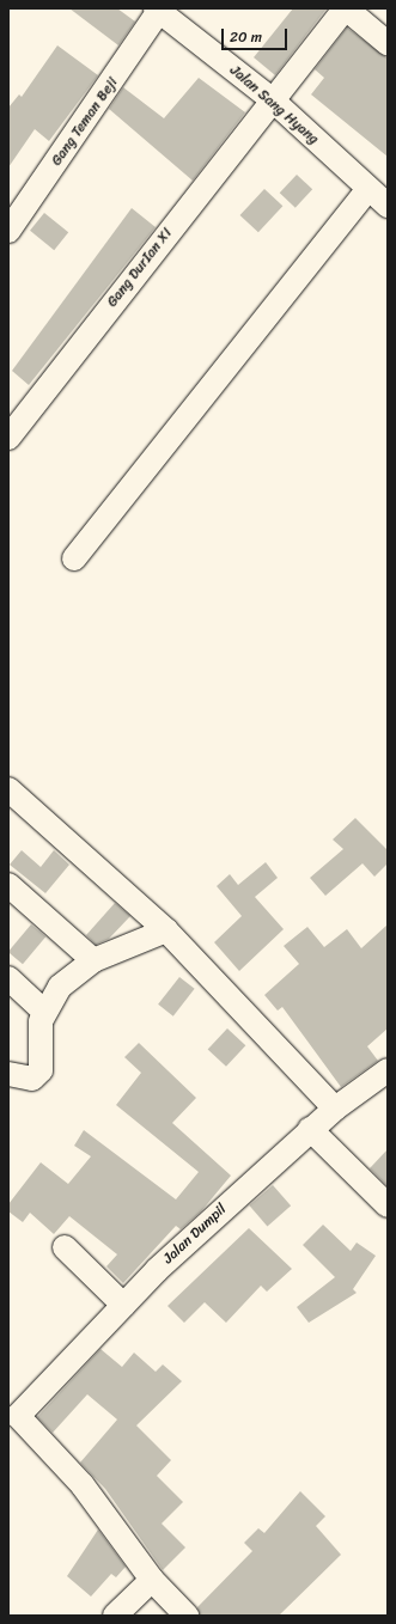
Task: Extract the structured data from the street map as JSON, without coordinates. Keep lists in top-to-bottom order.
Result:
{
  "streets": {
    "street": [
      "Jalan Sang Hyang",
      "Gang Teman Beji",
      "Gang DurIan XI",
      "Jalan Dumpil"
    ]
  },
  "crossings": [
    ["Jalan Sang Hyang", "Gang Teman Beji"],
    ["Jalan Sang Hyang", "Gang DurIan XI"]
  ],
  "scale_bar": "20 m"
}
